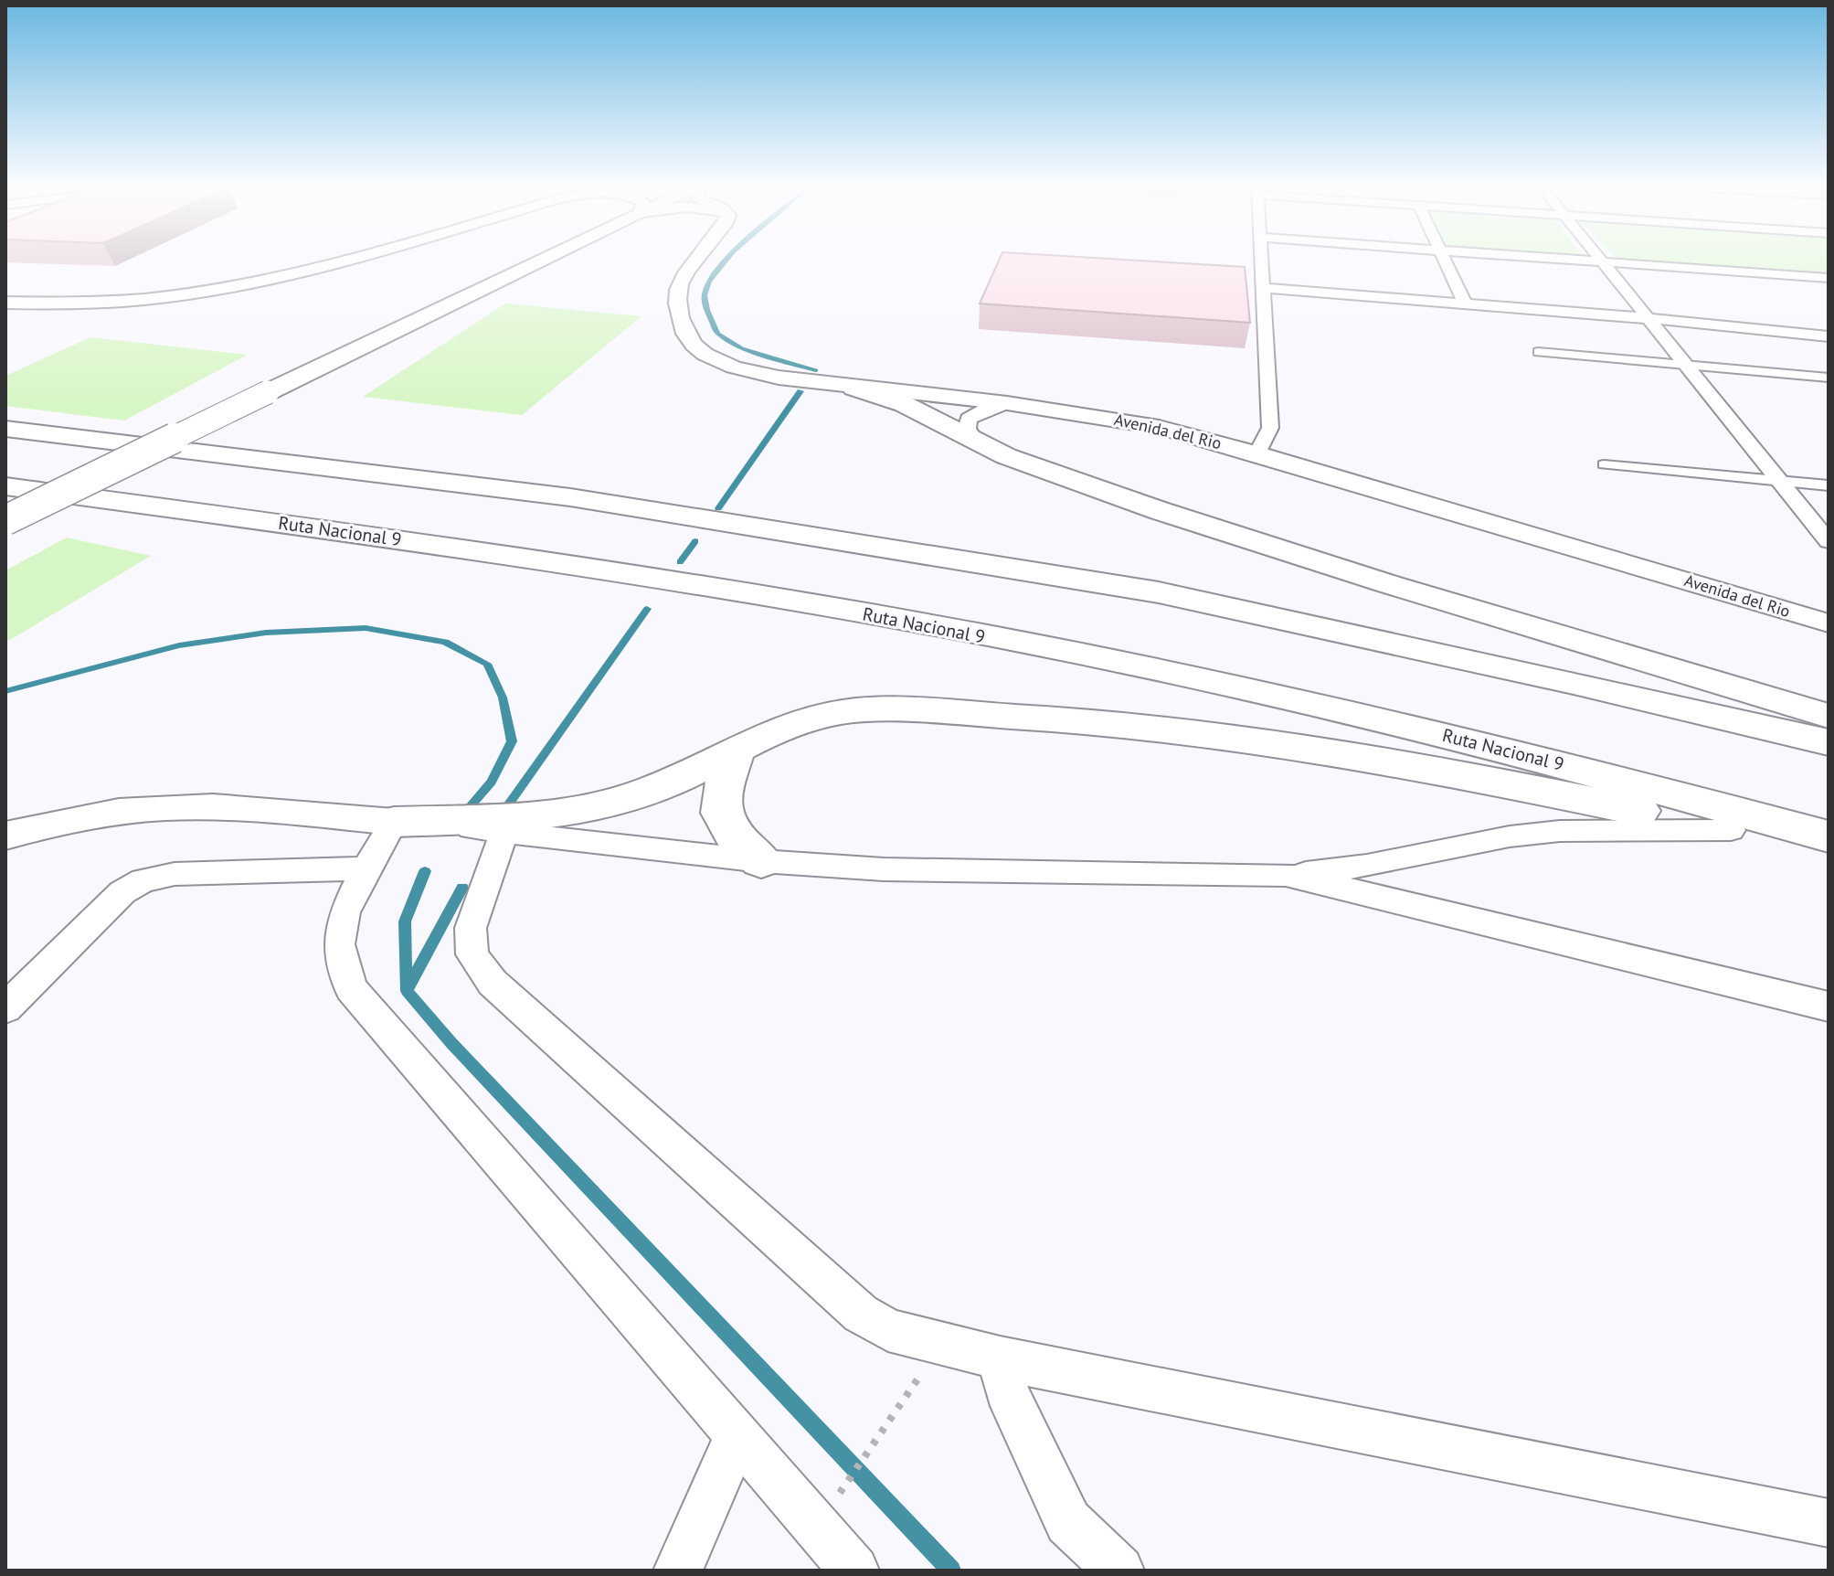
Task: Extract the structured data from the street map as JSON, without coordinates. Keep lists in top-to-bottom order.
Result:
{
  "streets": {
    "main road": ["Ruta Nacional 9"],
    "street": ["Avenida del Rio"]
  }
}
